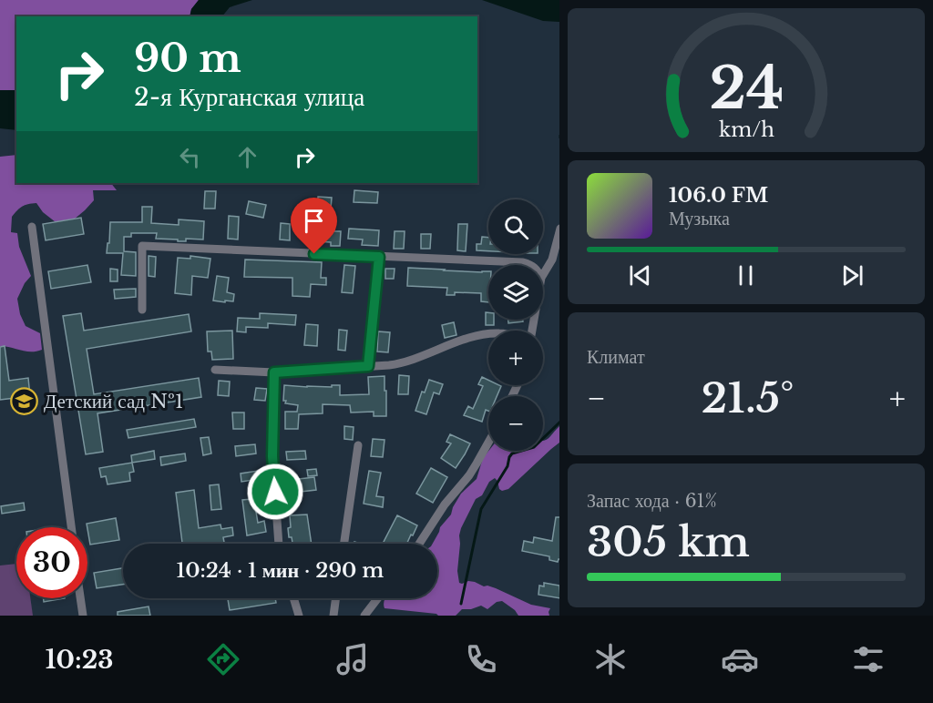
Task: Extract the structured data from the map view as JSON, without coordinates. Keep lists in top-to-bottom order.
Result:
{
  "places": {
    "school or university": ["Детский сад №1"]
  },
  "page": {
    "turn": ["90 m", "2-я Курганская улица"],
    "song": ["106.0 FM", "Музыка"],
    "map_buttons": ["+", "−"],
    "tile": [
      "Климат",
      ["Запас хода · 61%", "305 km"]
    ],
    "heat": ["−", "21.5°", "+"],
    "limit": "30",
    "trip": "10:24 · 1 мин · 290 m",
    "tabs": "10:23",
    "gauge": ["24", "km/h"]
  }
}
